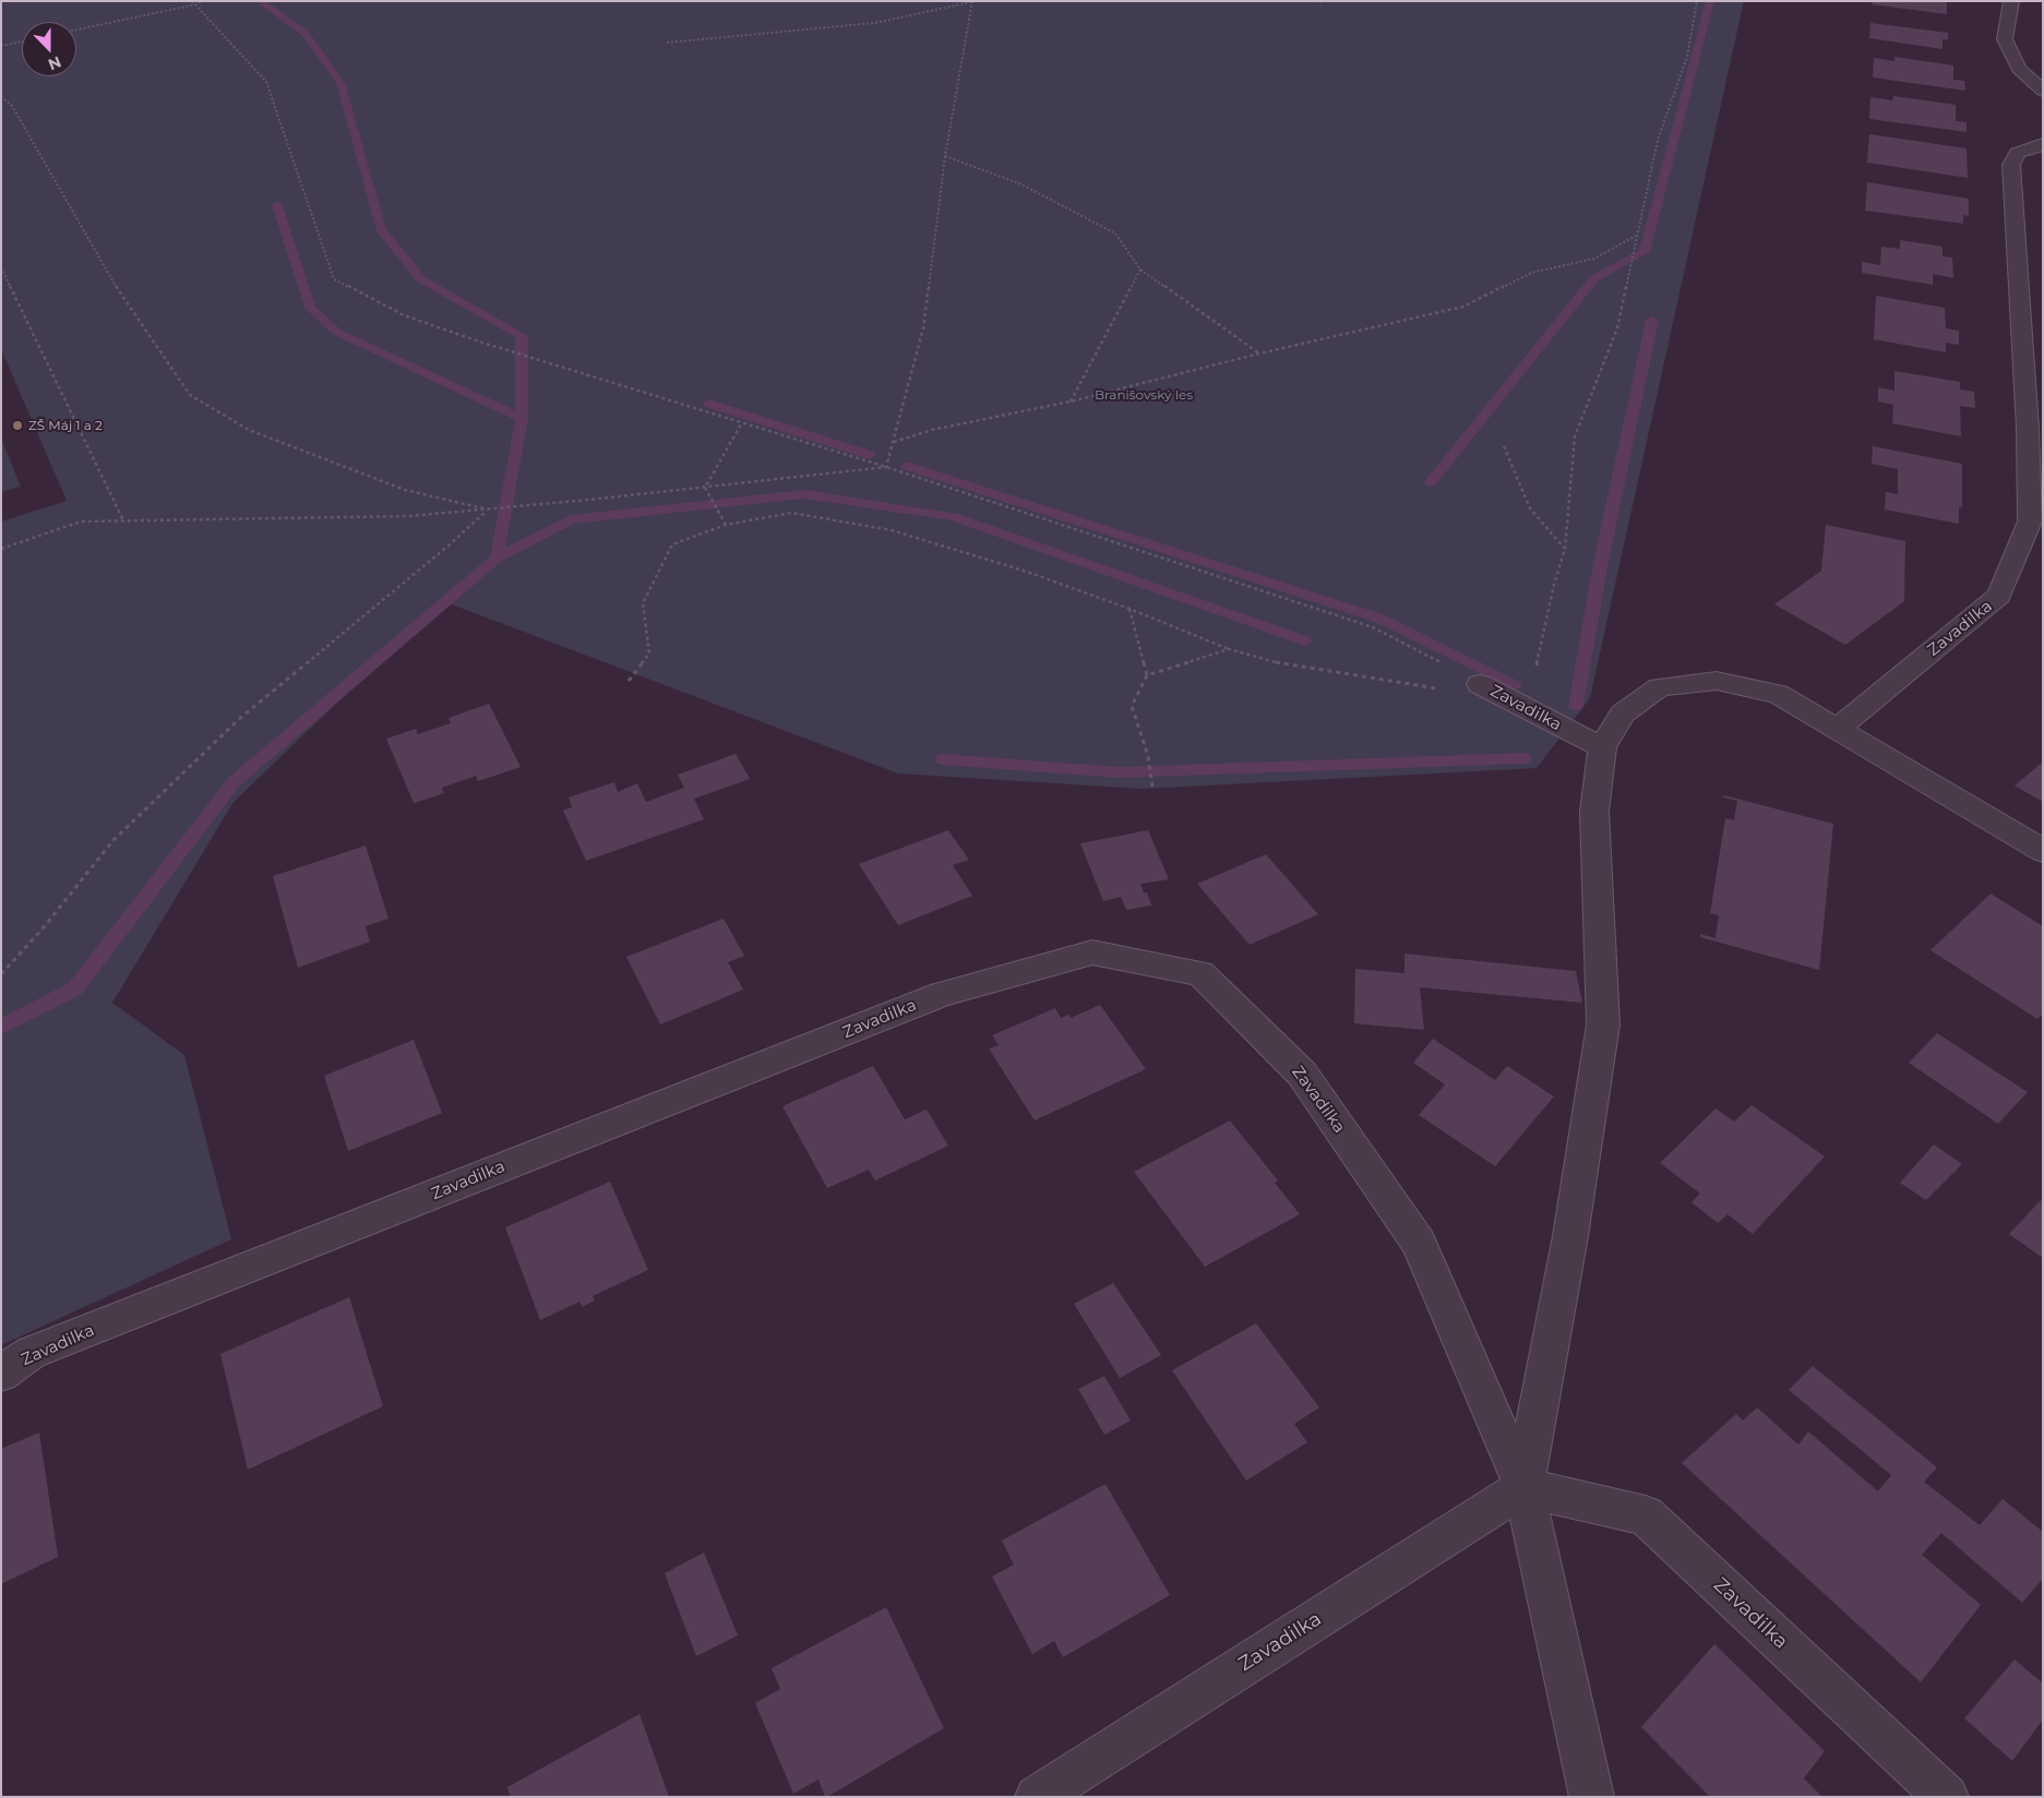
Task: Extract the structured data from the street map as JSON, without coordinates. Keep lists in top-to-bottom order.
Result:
{
  "streets": {
    "street": ["Zavadilka"]
  },
  "parks": ["Branišovský les"],
  "places": ["ZŠ Máj 1 a 2"],
  "north": "bottom"
}
